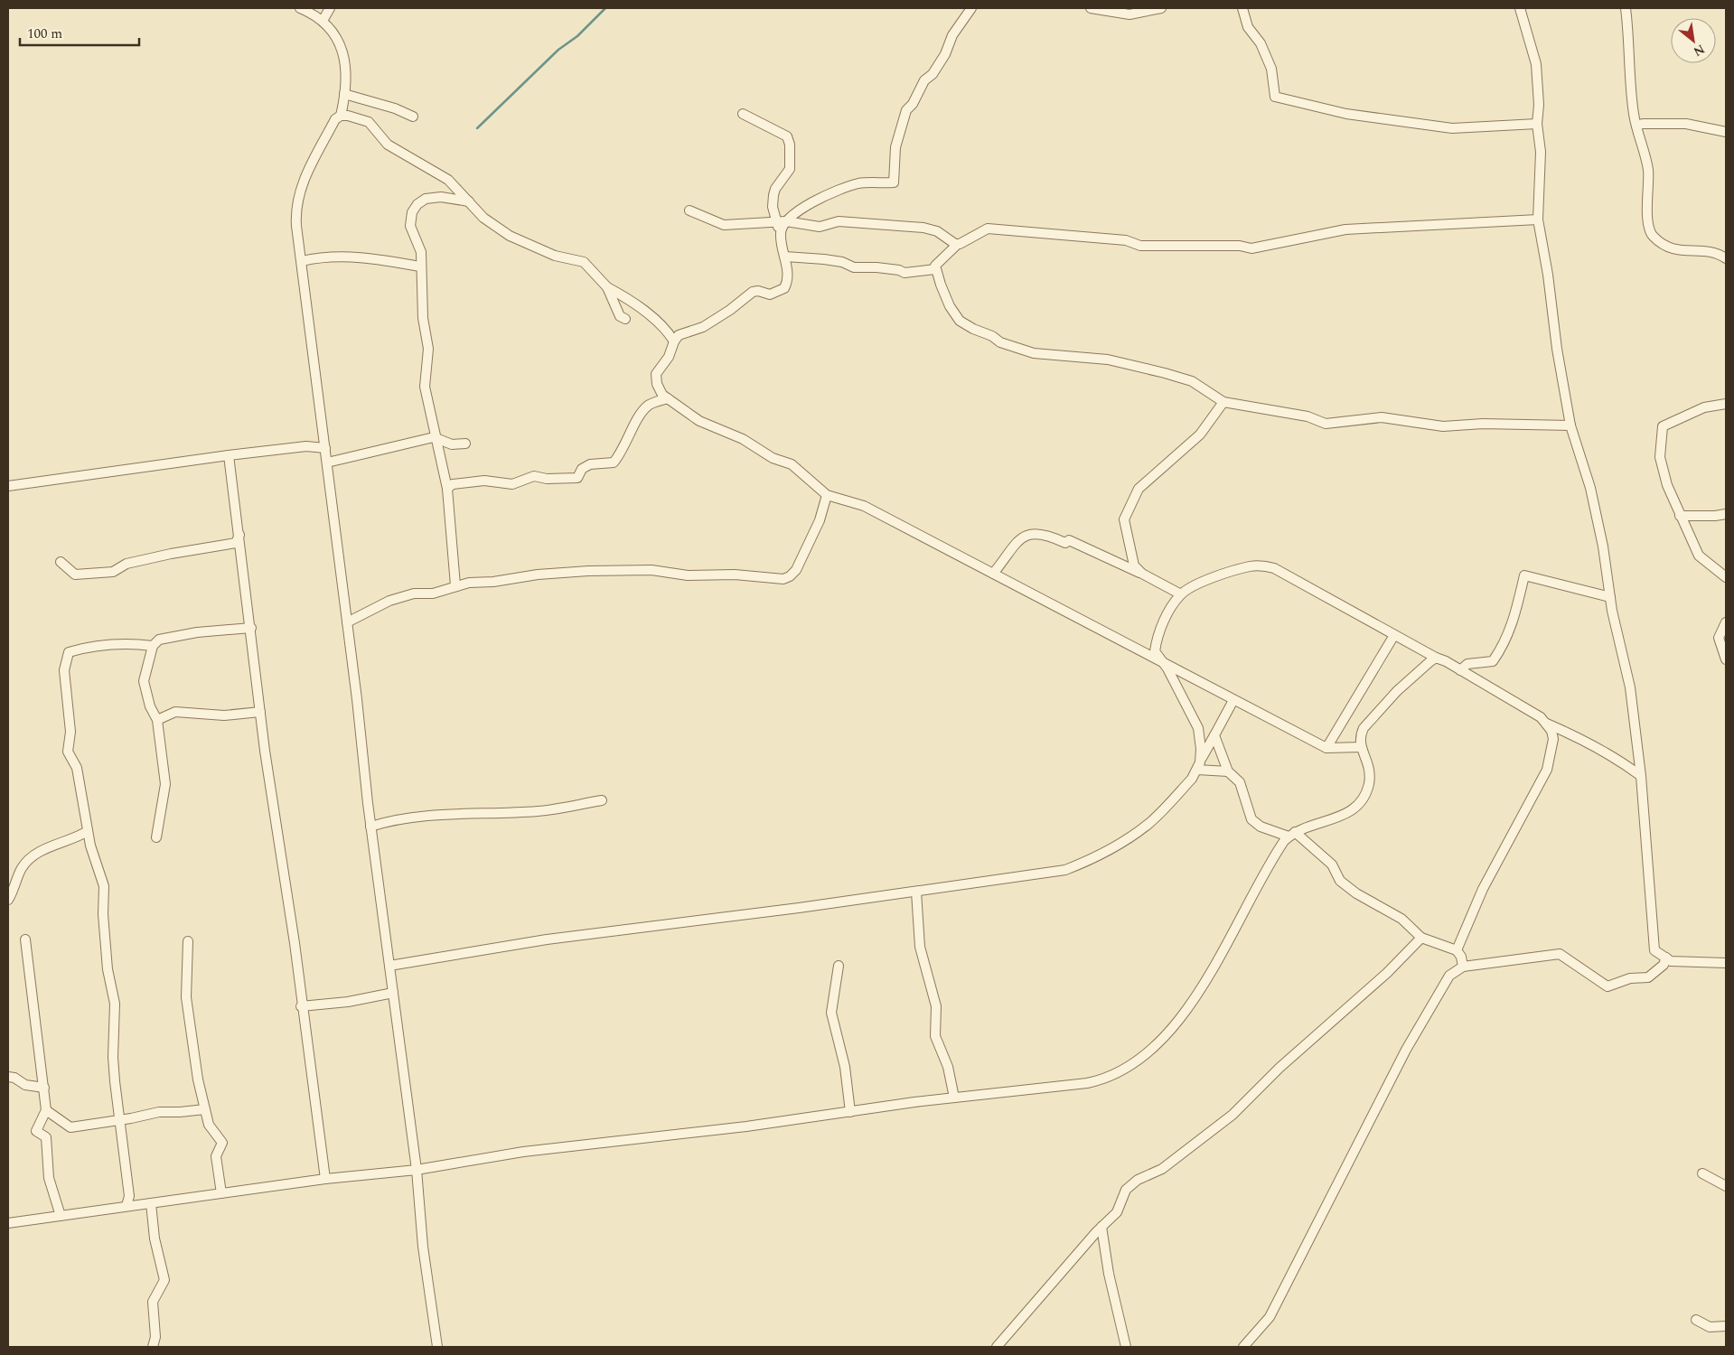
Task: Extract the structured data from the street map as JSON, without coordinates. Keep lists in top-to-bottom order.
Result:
{
  "scale_bar": "100 m",
  "north": "bottom right"
}
